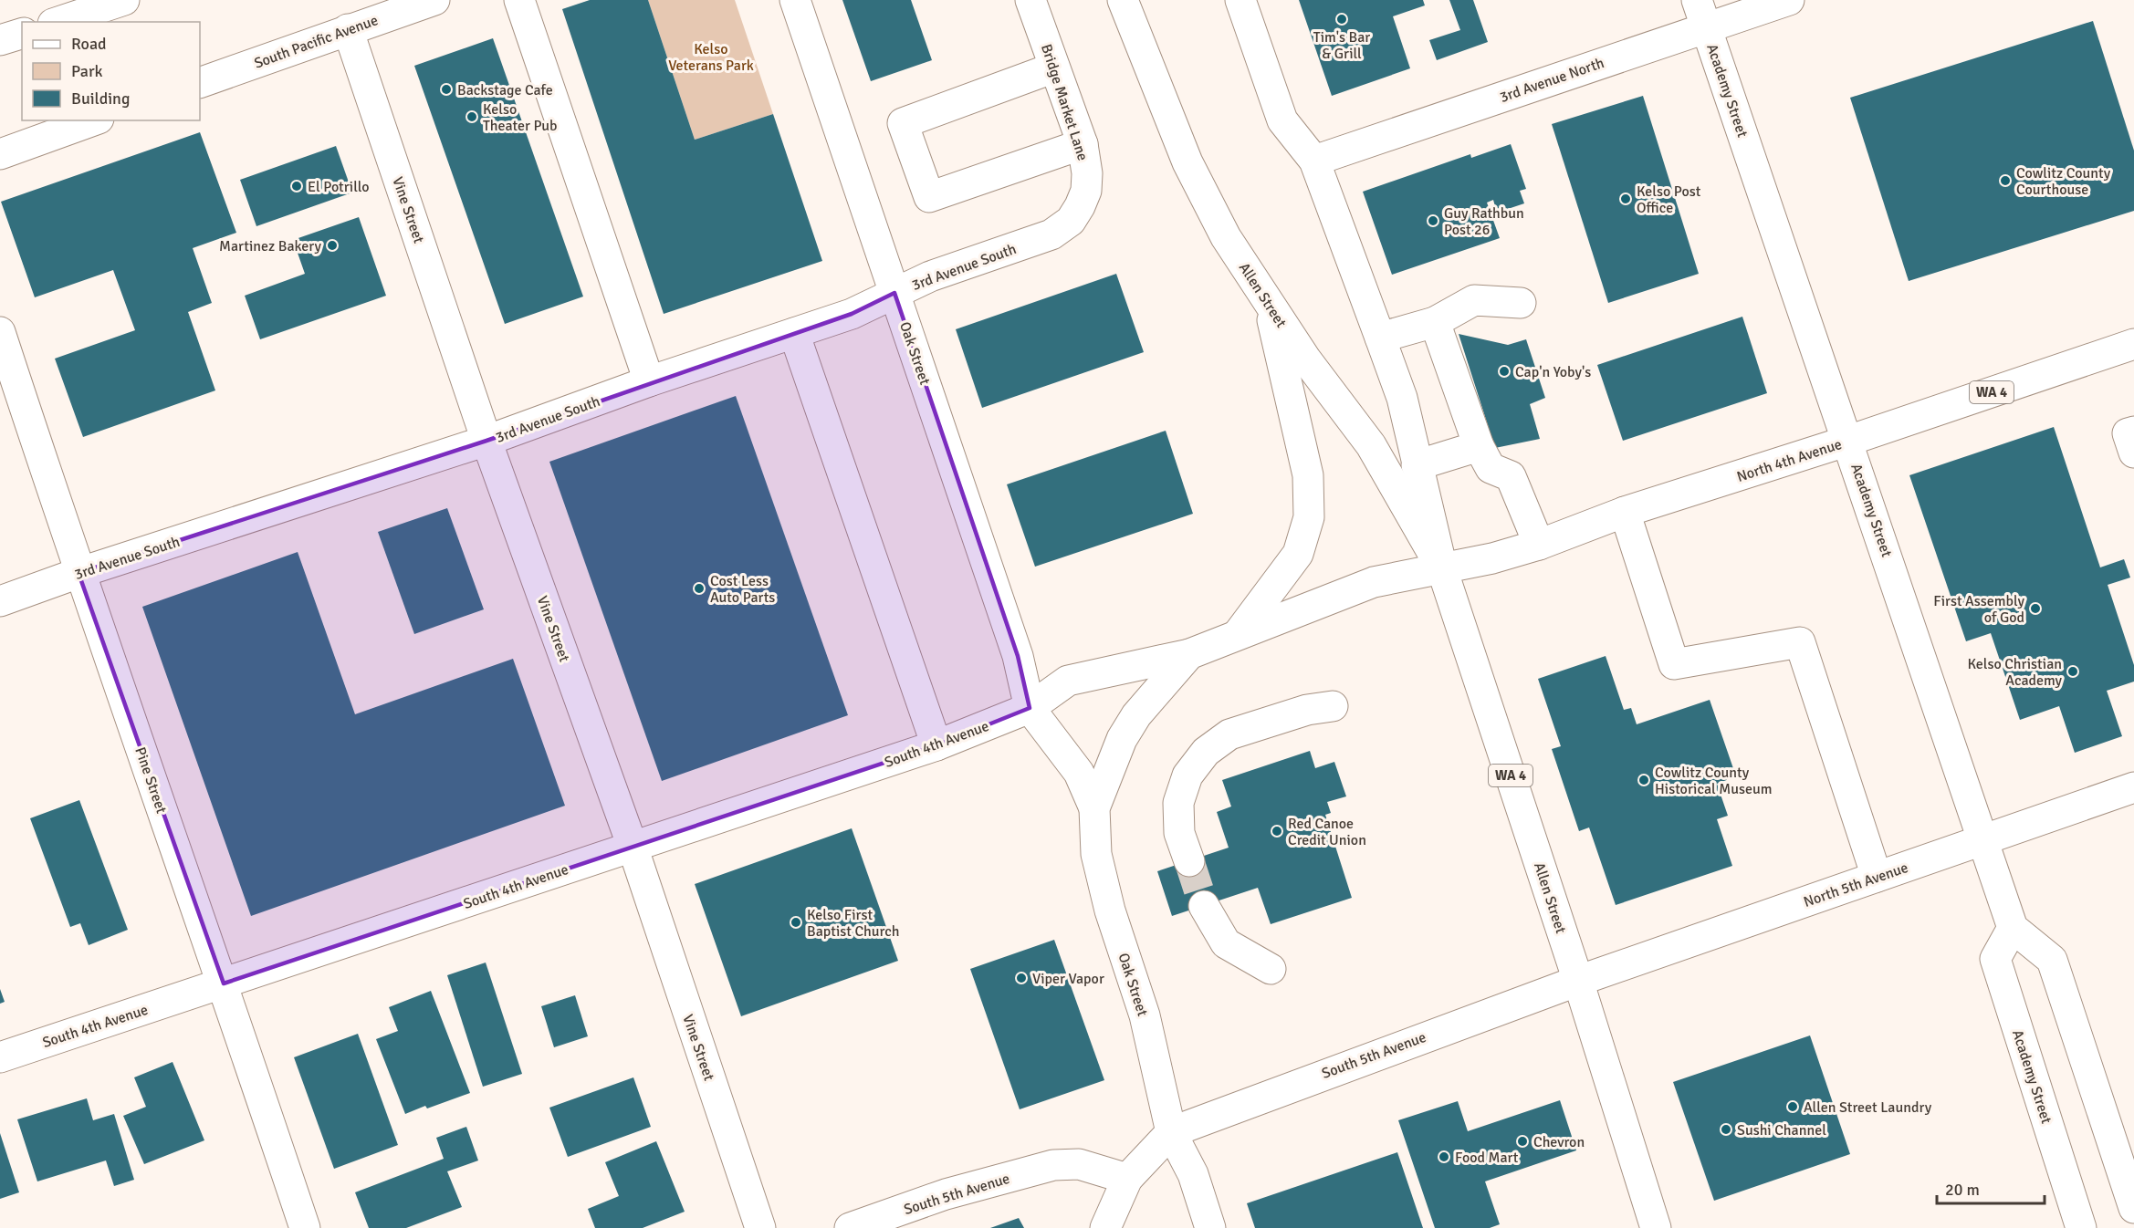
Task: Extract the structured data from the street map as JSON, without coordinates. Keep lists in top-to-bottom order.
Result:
{
  "streets": {
    "street": [
      "South Pacific Avenue",
      "3rd Avenue North",
      "Academy Street",
      "Bridge Market Lane",
      "Vine Street",
      "3rd Avenue South",
      "Allen Street",
      "Oak Street",
      "WA 4",
      "North 4th Avenue",
      "South 4th Avenue",
      "Pine Street",
      "North 5th Avenue",
      "South 5th Avenue"
    ]
  },
  "crossings": [
    ["South Pacific Avenue", "Vine Street"],
    ["3rd Avenue North", "Academy Street"],
    ["3rd Avenue North", "Allen Street"],
    ["Academy Street", "North 4th Avenue"],
    ["Academy Street", "North 5th Avenue"],
    ["Bridge Market Lane", "3rd Avenue South"],
    ["Vine Street", "3rd Avenue South"],
    ["Vine Street", "South 4th Avenue"],
    ["3rd Avenue South", "Oak Street"],
    ["3rd Avenue South", "Pine Street"],
    ["Allen Street", "North 4th Avenue"],
    ["Allen Street", "North 5th Avenue"],
    ["Allen Street", "South 5th Avenue"],
    ["Oak Street", "South 4th Avenue"],
    ["Oak Street", "South 5th Avenue"],
    ["South 4th Avenue", "Pine Street"],
    ["North 5th Avenue", "South 5th Avenue"]
  ],
  "parks": ["Kelso Veterans Park"],
  "places": [
    "Tim's Bar & Grill",
    "Backstage Cafe",
    "Kelso Theater Pub",
    "Cowlitz County Courthouse",
    "El Potrillo",
    "Kelso Post Office",
    "Guy Rathbun Post 26",
    "Martinez Bakery",
    "Cap'n Yoby's",
    "Cost Less Auto Parts",
    "First Assembly of God",
    "Kelso Christian Academy",
    "Cowlitz County Historical Museum",
    "Red Canoe Credit Union",
    "Kelso First Baptist Church",
    "Viper Vapor",
    "Allen Street Laundry",
    "Sushi Channel",
    "Chevron",
    "Food Mart"
  ],
  "legend": ["Road", "Park", "Building"],
  "scale_bar": "20 m"
}
